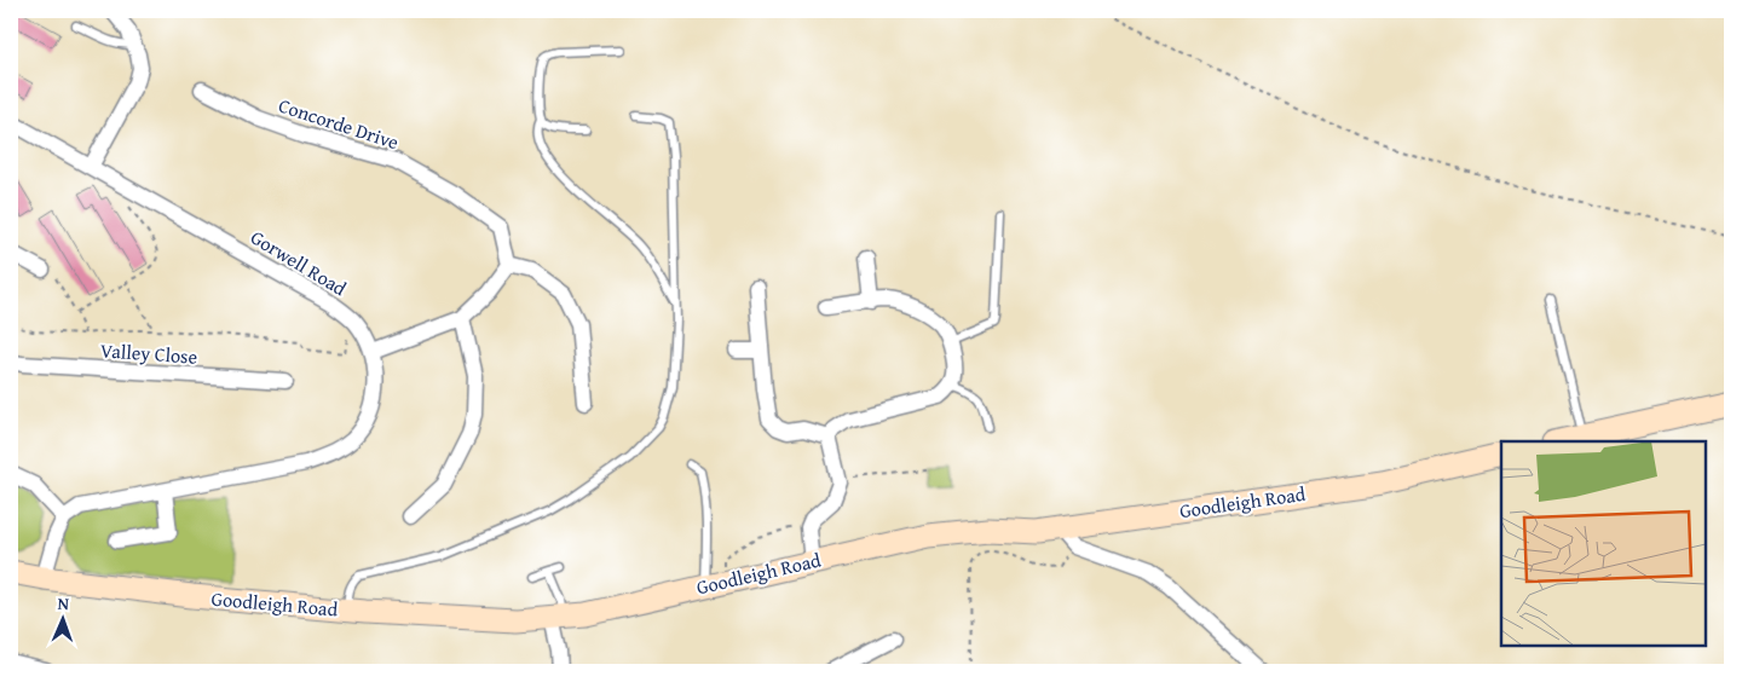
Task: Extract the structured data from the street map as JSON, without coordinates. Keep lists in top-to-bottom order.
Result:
{
  "streets": {
    "street": [
      "Concorde Drive",
      "Gorwell Road",
      "Valley Close",
      "Goodleigh Road"
    ]
  },
  "north": "top"
}
